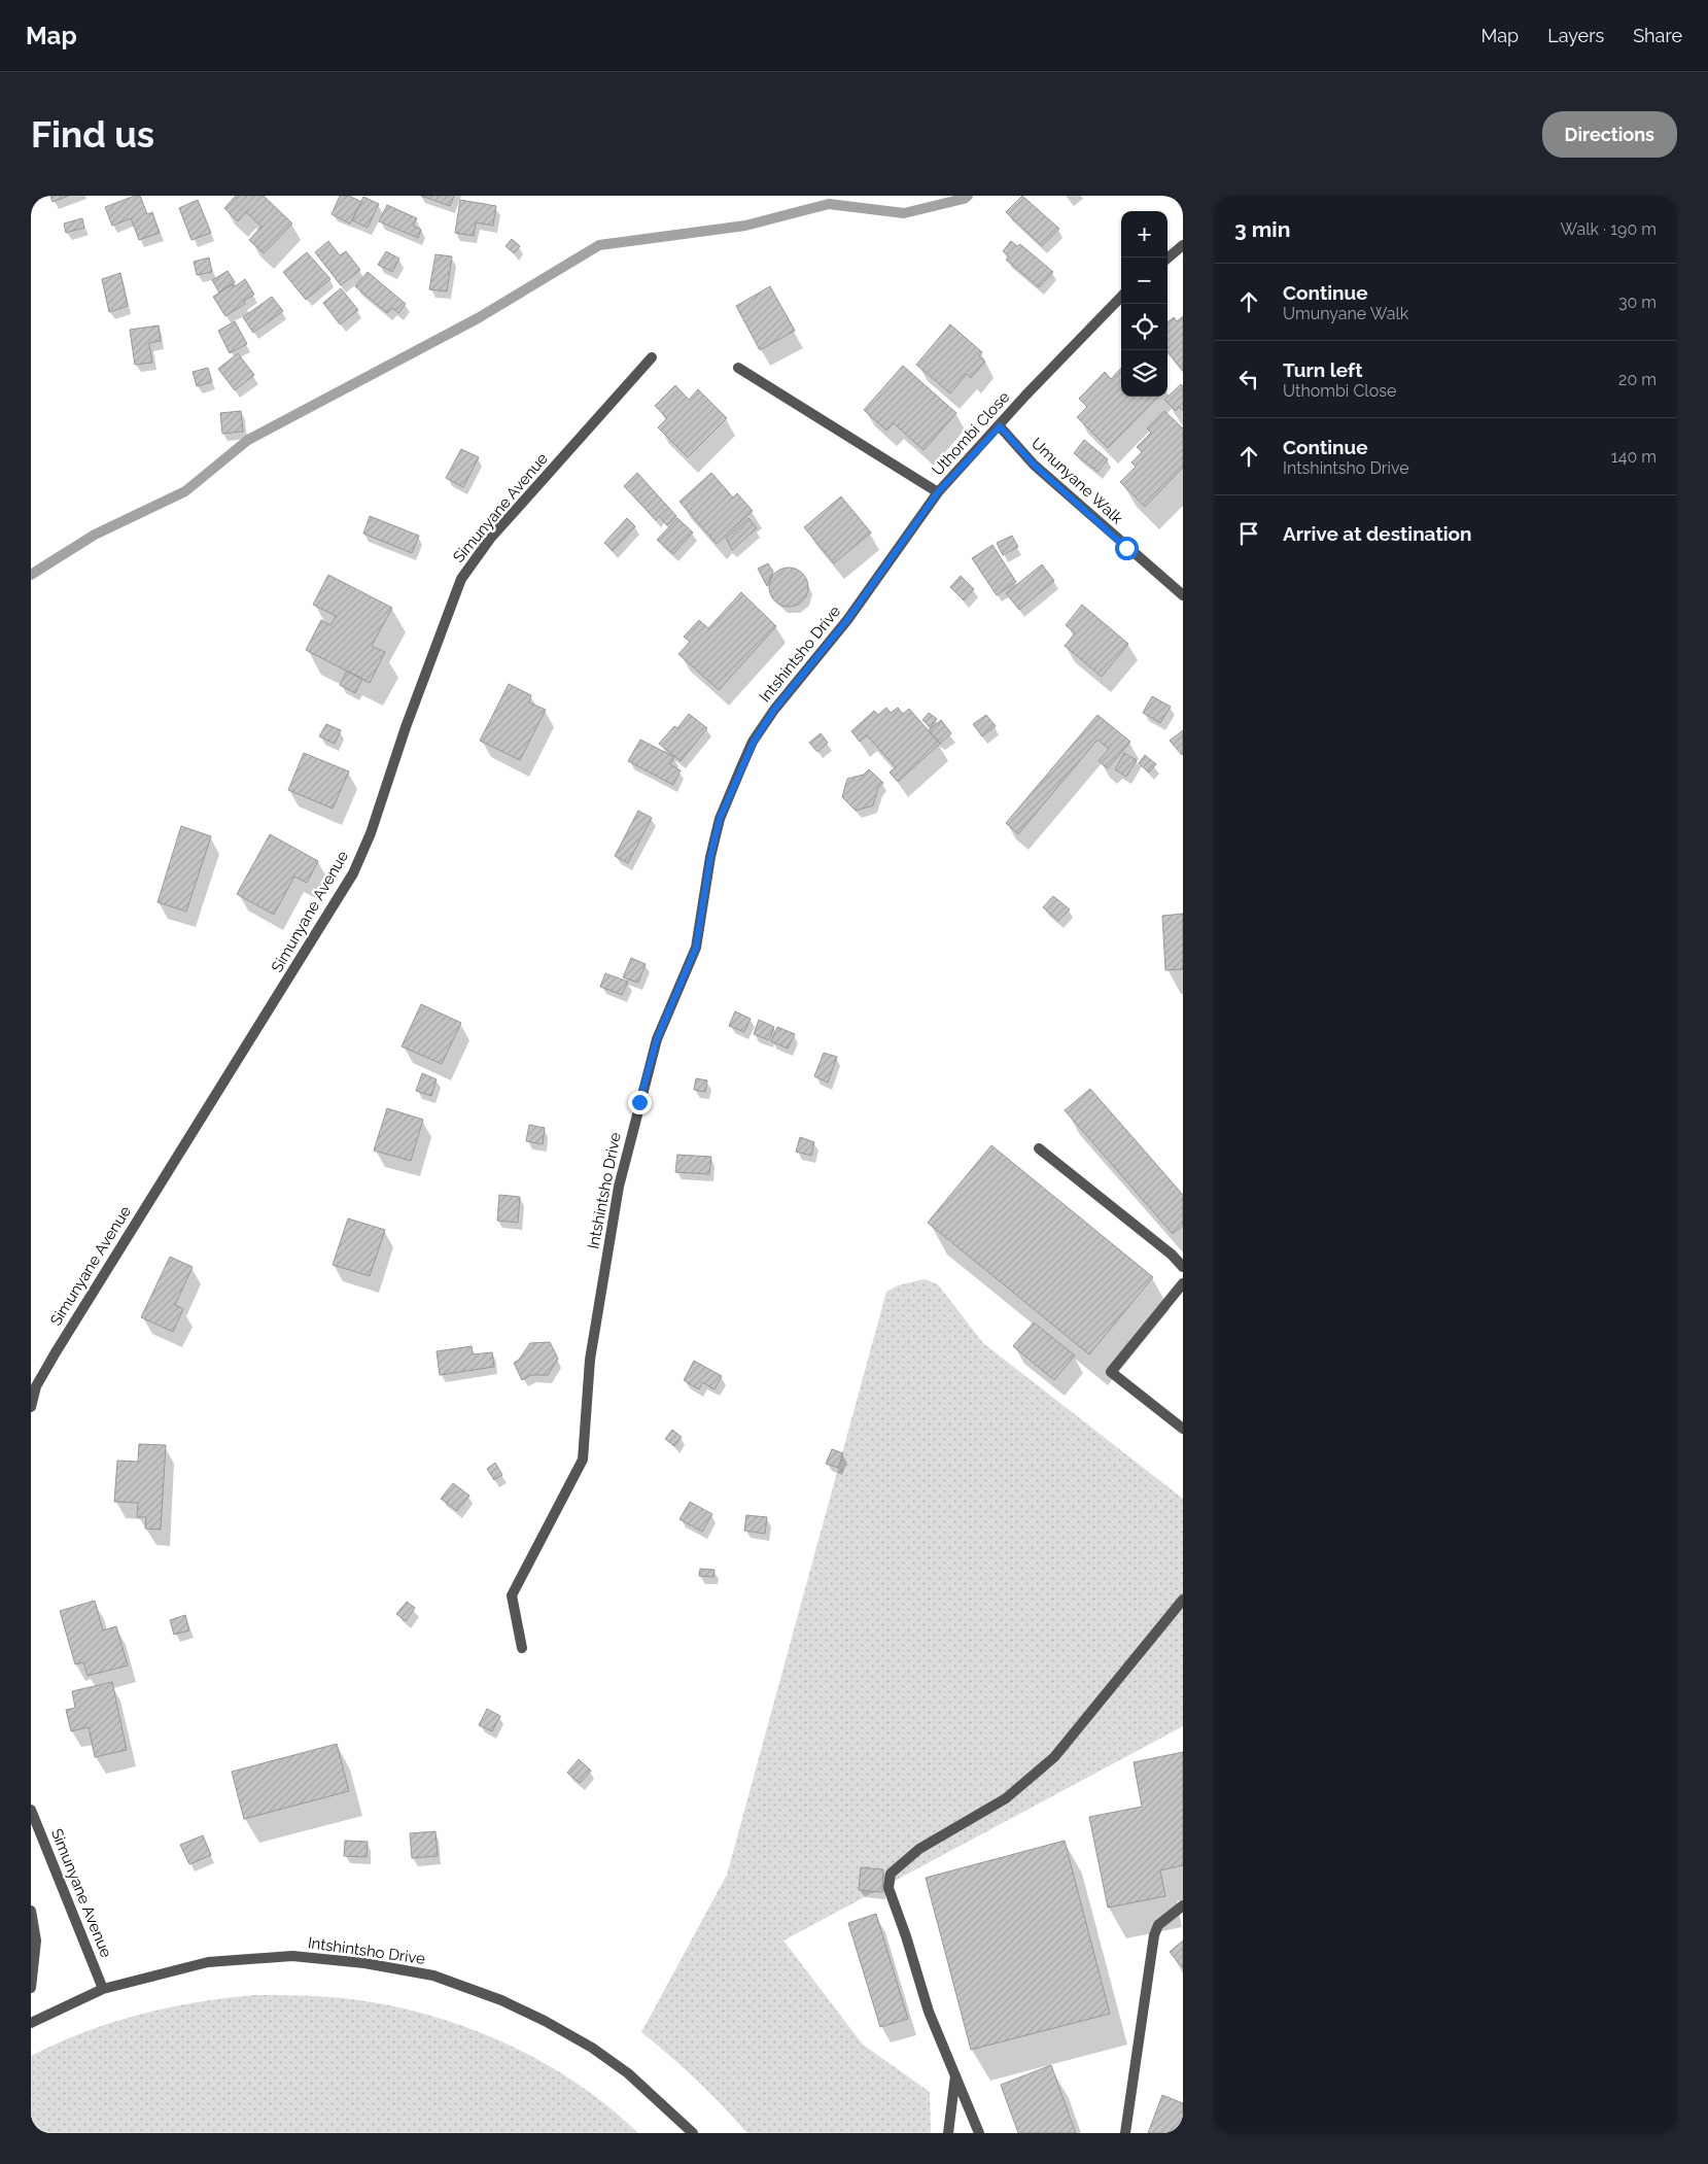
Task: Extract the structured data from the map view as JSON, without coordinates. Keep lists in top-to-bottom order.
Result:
{
  "streets": {
    "street": [
      "Uthombi Close",
      "Umunyane Walk",
      "Simunyane Avenue",
      "Intshintsho Drive"
    ]
  },
  "crossings": [
    ["Uthombi Close", "Umunyane Walk"],
    ["Uthombi Close", "Intshintsho Drive"],
    ["Simunyane Avenue", "Intshintsho Drive"]
  ],
  "page": {
    "header": "Map",
    "nav": ["Map", "Layers", "Share"],
    "buttons": "Directions",
    "title": "Find us",
    "heading": ["3 min", "Walk · 190 m"],
    "map_buttons": ["+", "−"],
    "list": [
      ["Continue", "Umunyane Walk", "30 m"],
      ["Turn left", "Uthombi Close", "20 m"],
      ["Continue", "Intshintsho Drive", "140 m"],
      "Arrive at destination"
    ]
  }
}
